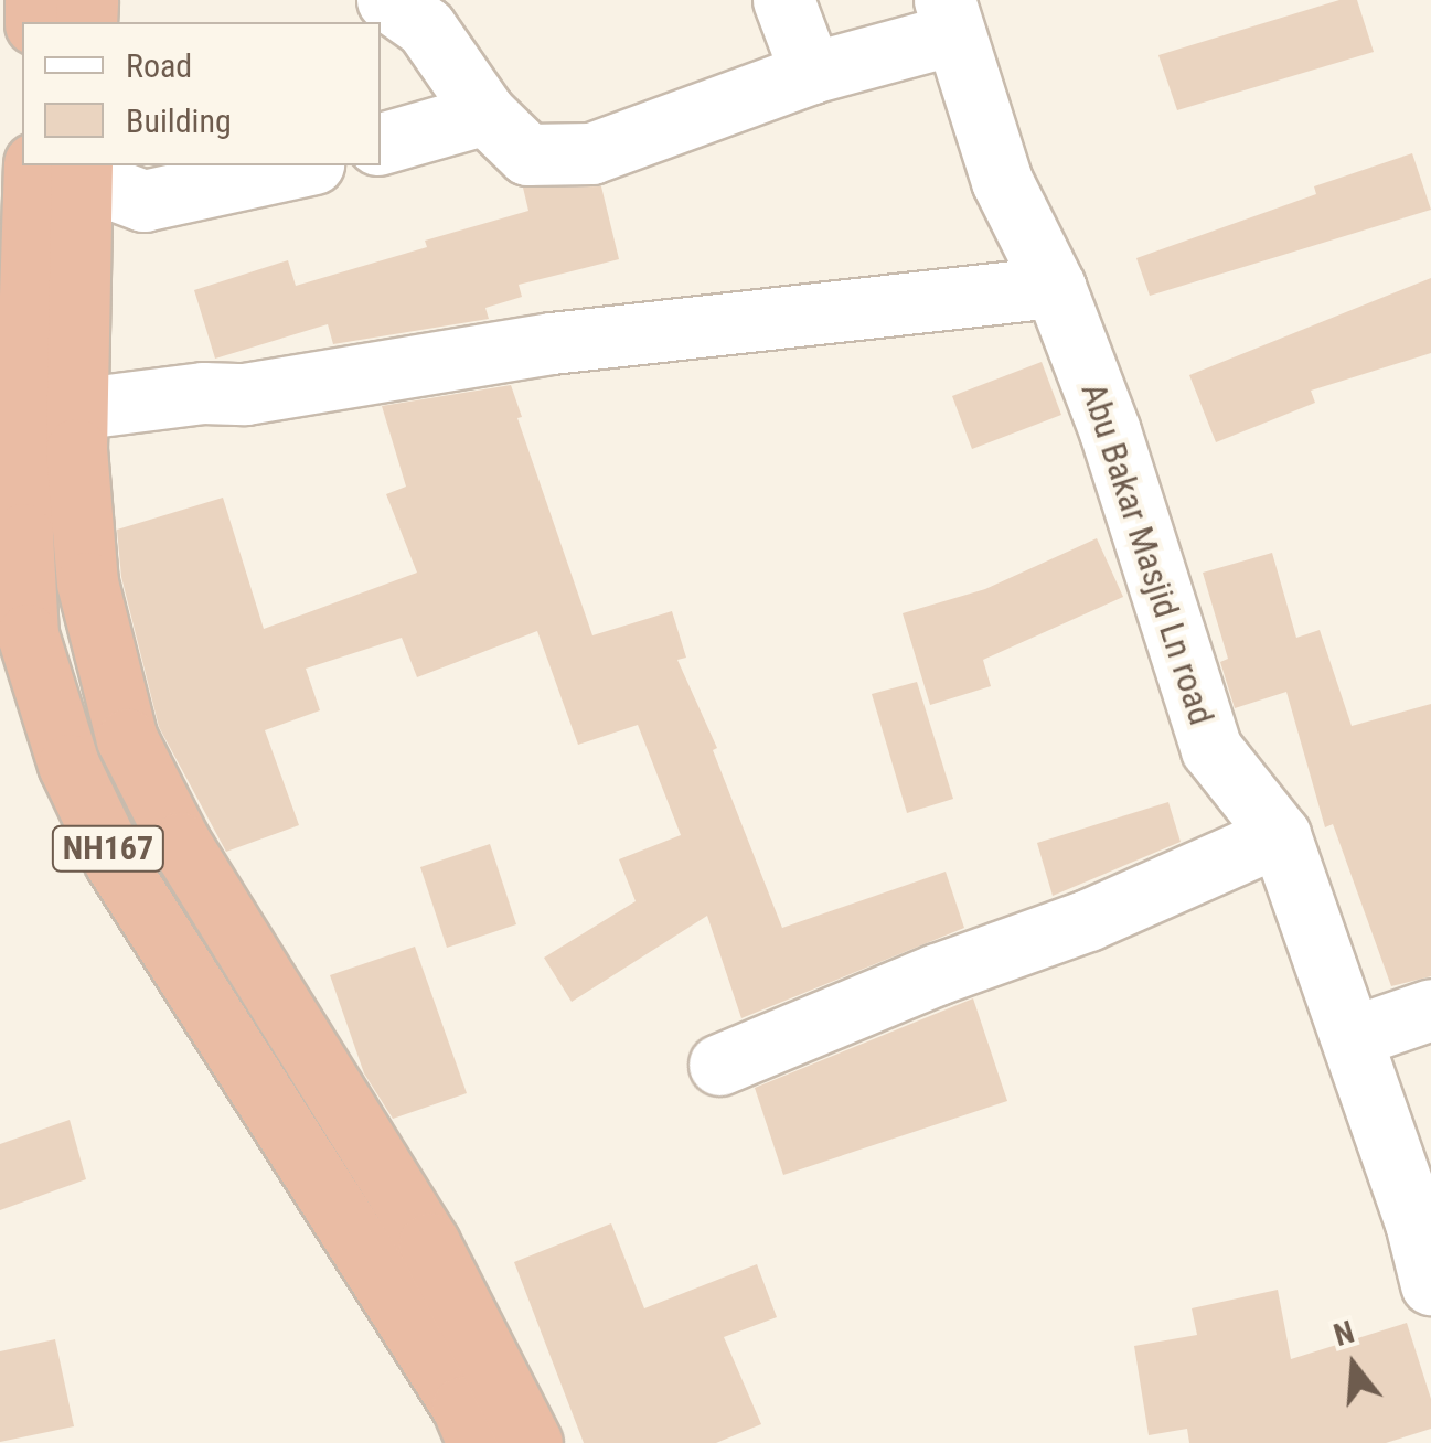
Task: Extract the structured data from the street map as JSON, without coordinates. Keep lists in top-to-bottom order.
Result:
{
  "streets": {
    "highway": ["NH167"],
    "street": ["Abu Bakar Masjid Ln road"]
  },
  "legend": ["Road", "Building"],
  "north": "top"
}
